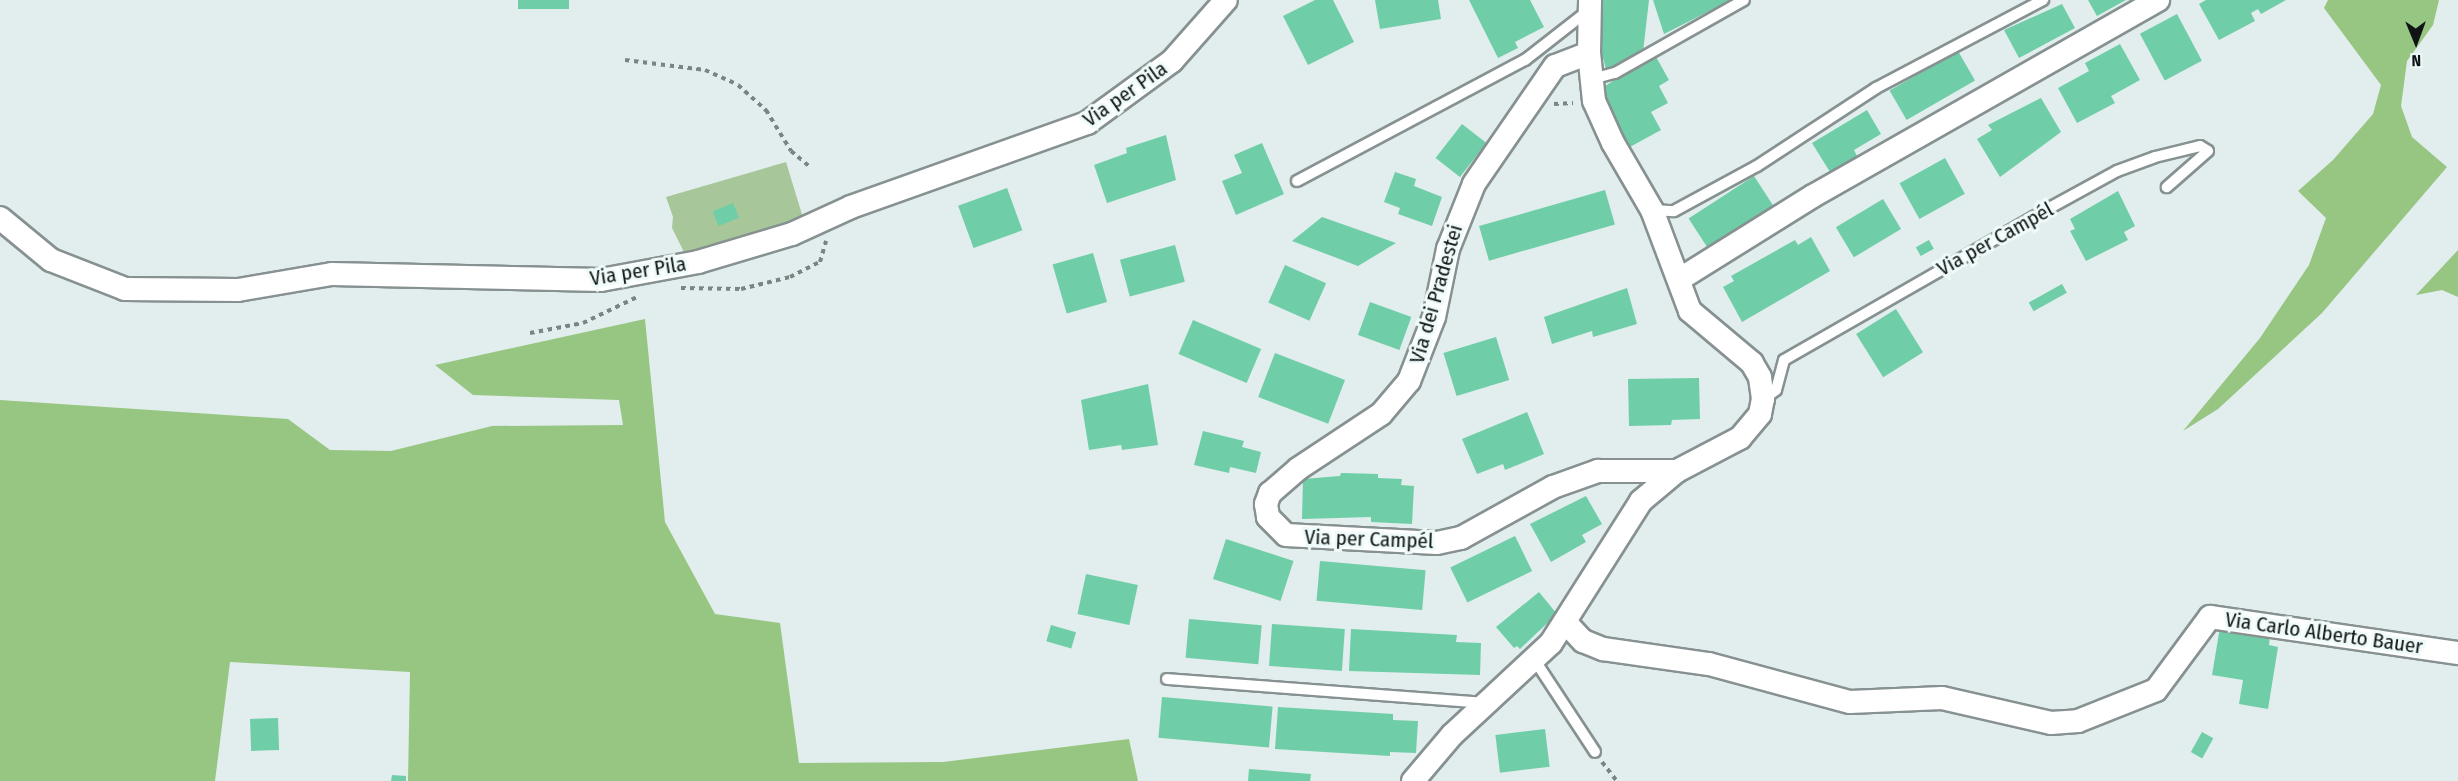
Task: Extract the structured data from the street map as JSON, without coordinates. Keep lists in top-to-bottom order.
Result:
{
  "streets": {
    "street": [
      "Via per Pila",
      "Via per Campél",
      "Via dei Pradestei",
      "Via Carlo Alberto Bauer"
    ]
  },
  "crossings": [
    ["Via per Campél", "Via dei Pradestei"],
    ["Via per Campél", "Via Carlo Alberto Bauer"]
  ],
  "north": "bottom"
}
